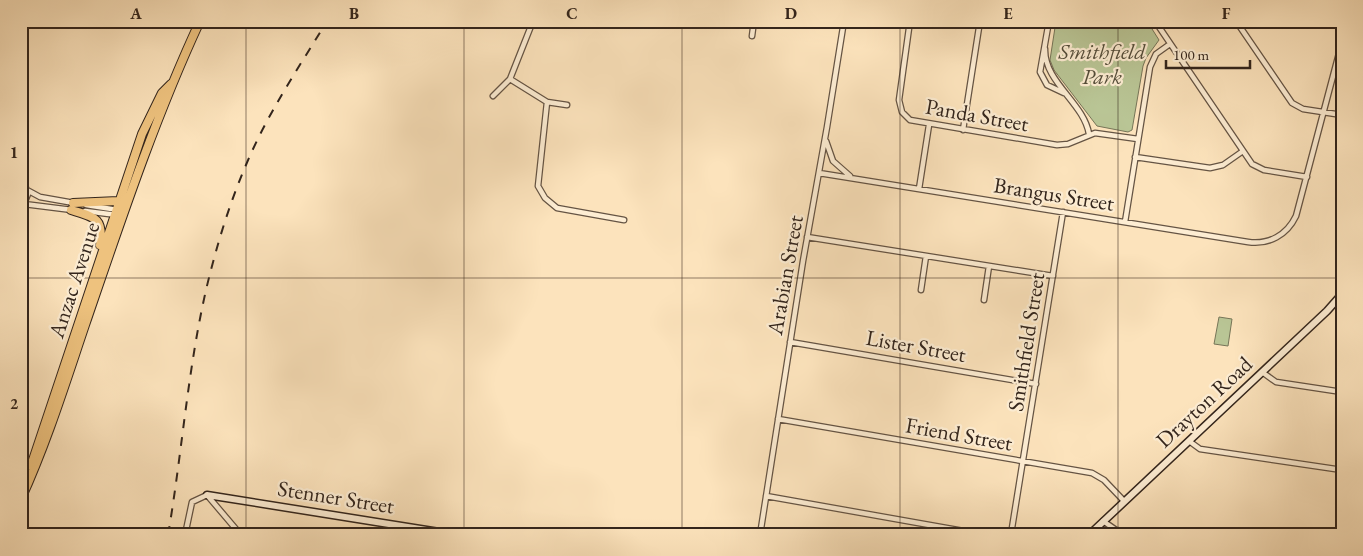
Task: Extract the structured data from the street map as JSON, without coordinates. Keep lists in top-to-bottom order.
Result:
{
  "streets": {
    "highway": ["Anzac Avenue"],
    "main road": ["Drayton Road", "Stenner Street"],
    "street": [
      "Panda Street",
      "Brangus Street",
      "Arabian Street",
      "Smithfield Street",
      "Lister Street",
      "Friend Street"
    ]
  },
  "crossings": [
    ["Brangus Street", "Arabian Street"],
    ["Brangus Street", "Smithfield Street"],
    ["Arabian Street", "Lister Street"],
    ["Arabian Street", "Friend Street"],
    ["Smithfield Street", "Lister Street"],
    ["Smithfield Street", "Friend Street"],
    ["Drayton Road", "Friend Street"]
  ],
  "parks": ["Smithfield Park"],
  "scale_bar": "100 m",
  "grid": {
    "columns": [
      "A",
      "B",
      "C",
      "D",
      "E",
      "F"
    ],
    "rows": ["1", "2"]
  }
}
